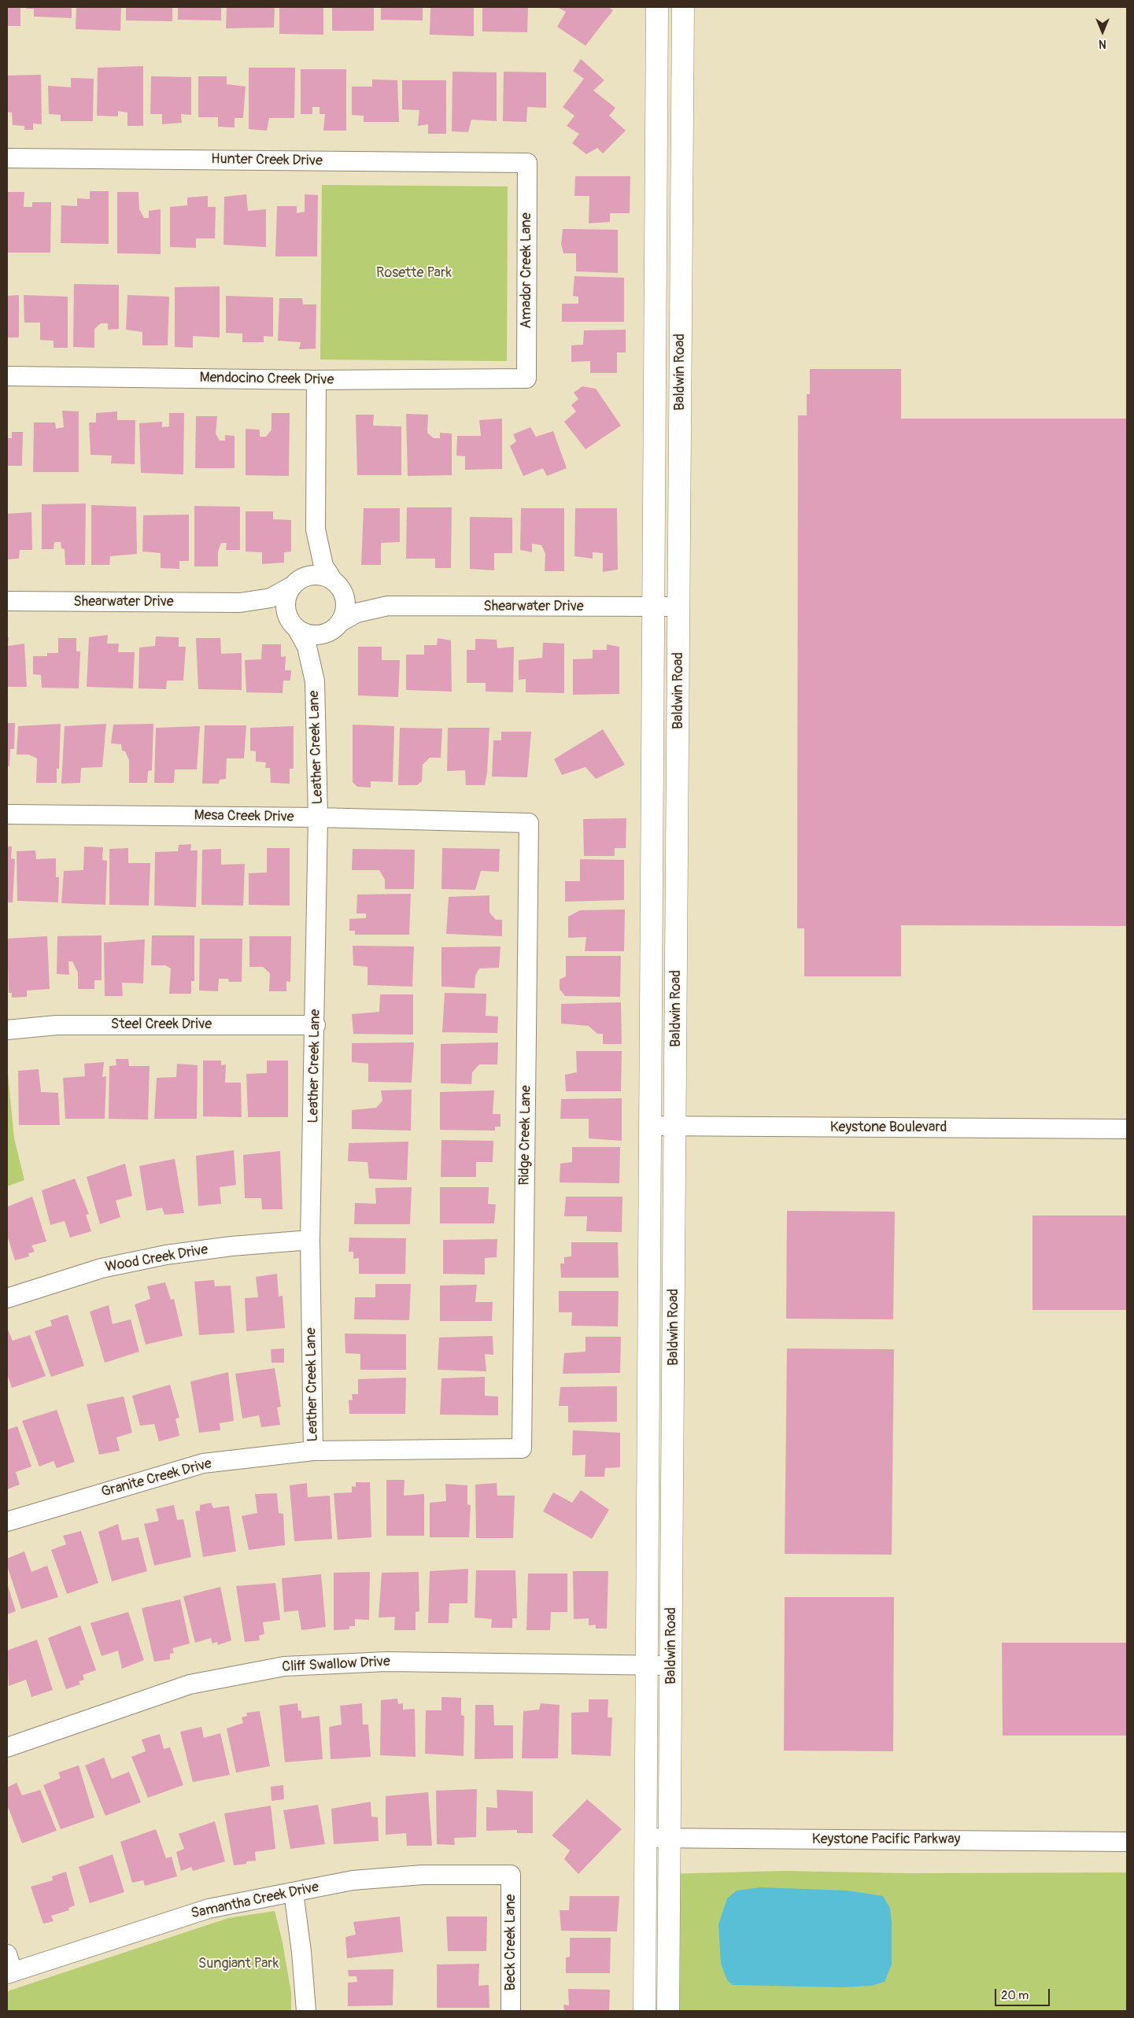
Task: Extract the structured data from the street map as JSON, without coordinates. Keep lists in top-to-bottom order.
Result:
{
  "streets": {
    "main road": ["Baldwin Road"],
    "street": [
      "Hunter Creek Drive",
      "Amador Creek Lane",
      "Mendocino Creek Drive",
      "Shearwater Drive",
      "Leather Creek Lane",
      "Mesa Creek Drive",
      "Steel Creek Drive",
      "Keystone Boulevard",
      "Ridge Creek Lane",
      "Wood Creek Drive",
      "Granite Creek Drive",
      "Cliff Swallow Drive",
      "Keystone Pacific Parkway",
      "Samantha Creek Drive",
      "Beck Creek Lane"
    ]
  },
  "crossings": [
    ["Hunter Creek Drive", "Amador Creek Lane"],
    ["Amador Creek Lane", "Mendocino Creek Drive"],
    ["Baldwin Road", "Shearwater Drive"],
    ["Baldwin Road", "Keystone Boulevard"],
    ["Baldwin Road", "Cliff Swallow Drive"],
    ["Baldwin Road", "Keystone Pacific Parkway"],
    ["Shearwater Drive", "Leather Creek Lane"],
    ["Leather Creek Lane", "Mesa Creek Drive"],
    ["Leather Creek Lane", "Steel Creek Drive"],
    ["Leather Creek Lane", "Wood Creek Drive"],
    ["Leather Creek Lane", "Granite Creek Drive"],
    ["Mesa Creek Drive", "Ridge Creek Lane"],
    ["Ridge Creek Lane", "Granite Creek Drive"],
    ["Samantha Creek Drive", "Beck Creek Lane"]
  ],
  "parks": ["Rosette Park", "Sungiant Park"],
  "scale_bar": "20 m",
  "north": "bottom"
}
